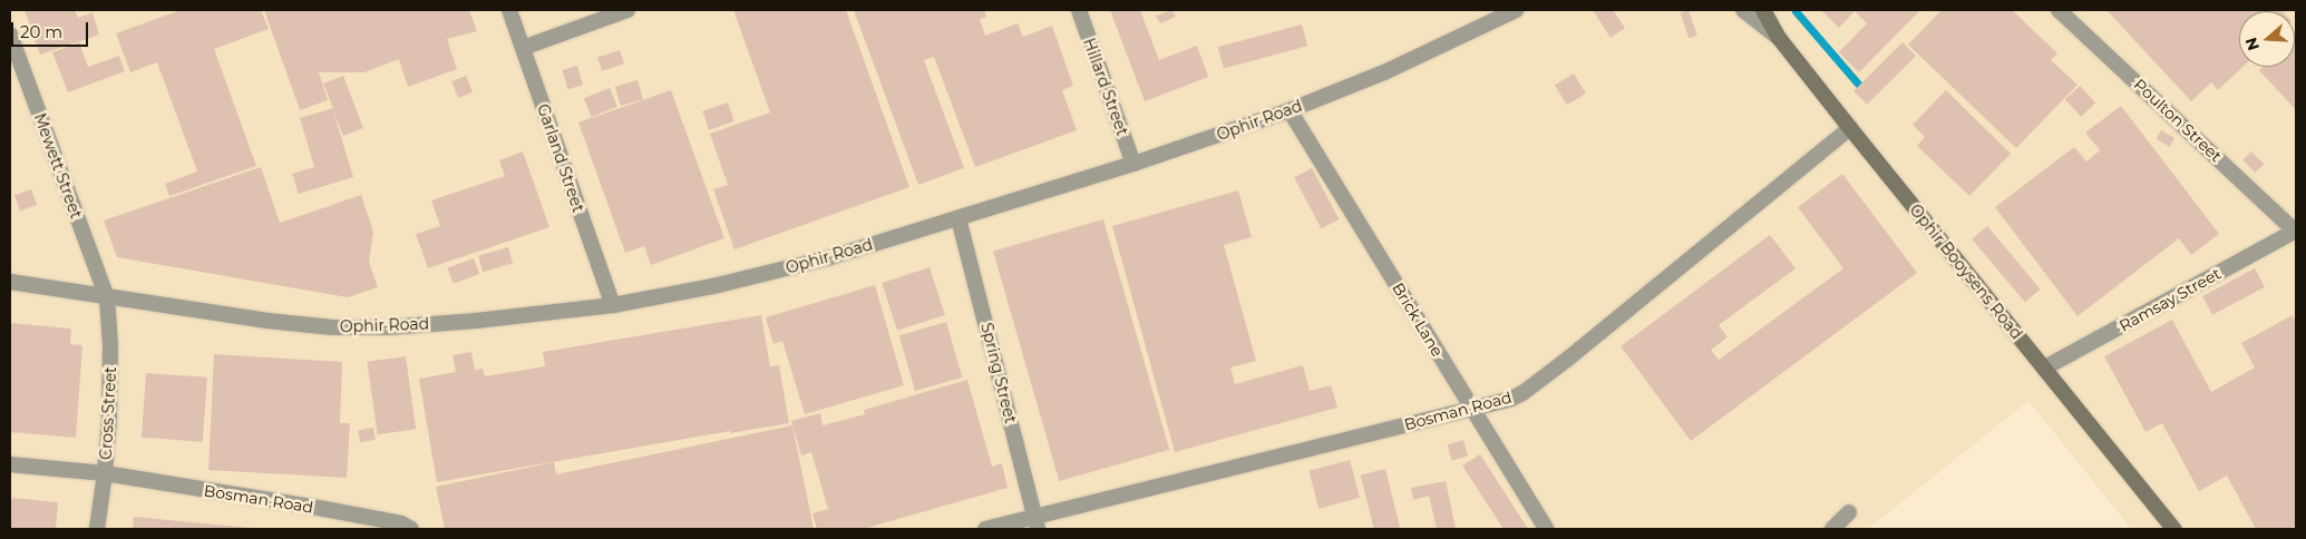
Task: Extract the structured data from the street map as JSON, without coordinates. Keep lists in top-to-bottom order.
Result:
{
  "streets": {
    "main road": ["Ophir Booysens Road"],
    "street": [
      "Hillard Street",
      "Ophir Road",
      "Poulton Street",
      "Garland Street",
      "Mewett Street",
      "Ramsay Street",
      "Brick Lane",
      "Spring Street",
      "Bosman Road",
      "Cross Street"
    ]
  },
  "crossings": [
    ["Hillard Street", "Ophir Road"],
    ["Ophir Road", "Garland Street"],
    ["Ophir Road", "Mewett Street"],
    ["Ophir Road", "Brick Lane"],
    ["Ophir Road", "Spring Street"],
    ["Ophir Road", "Cross Street"],
    ["Poulton Street", "Ramsay Street"],
    ["Mewett Street", "Cross Street"],
    ["Ophir Booysens Road", "Ramsay Street"],
    ["Ophir Booysens Road", "Bosman Road"],
    ["Brick Lane", "Bosman Road"],
    ["Spring Street", "Bosman Road"],
    ["Bosman Road", "Cross Street"]
  ],
  "scale_bar": "20 m",
  "north": "left"
}
